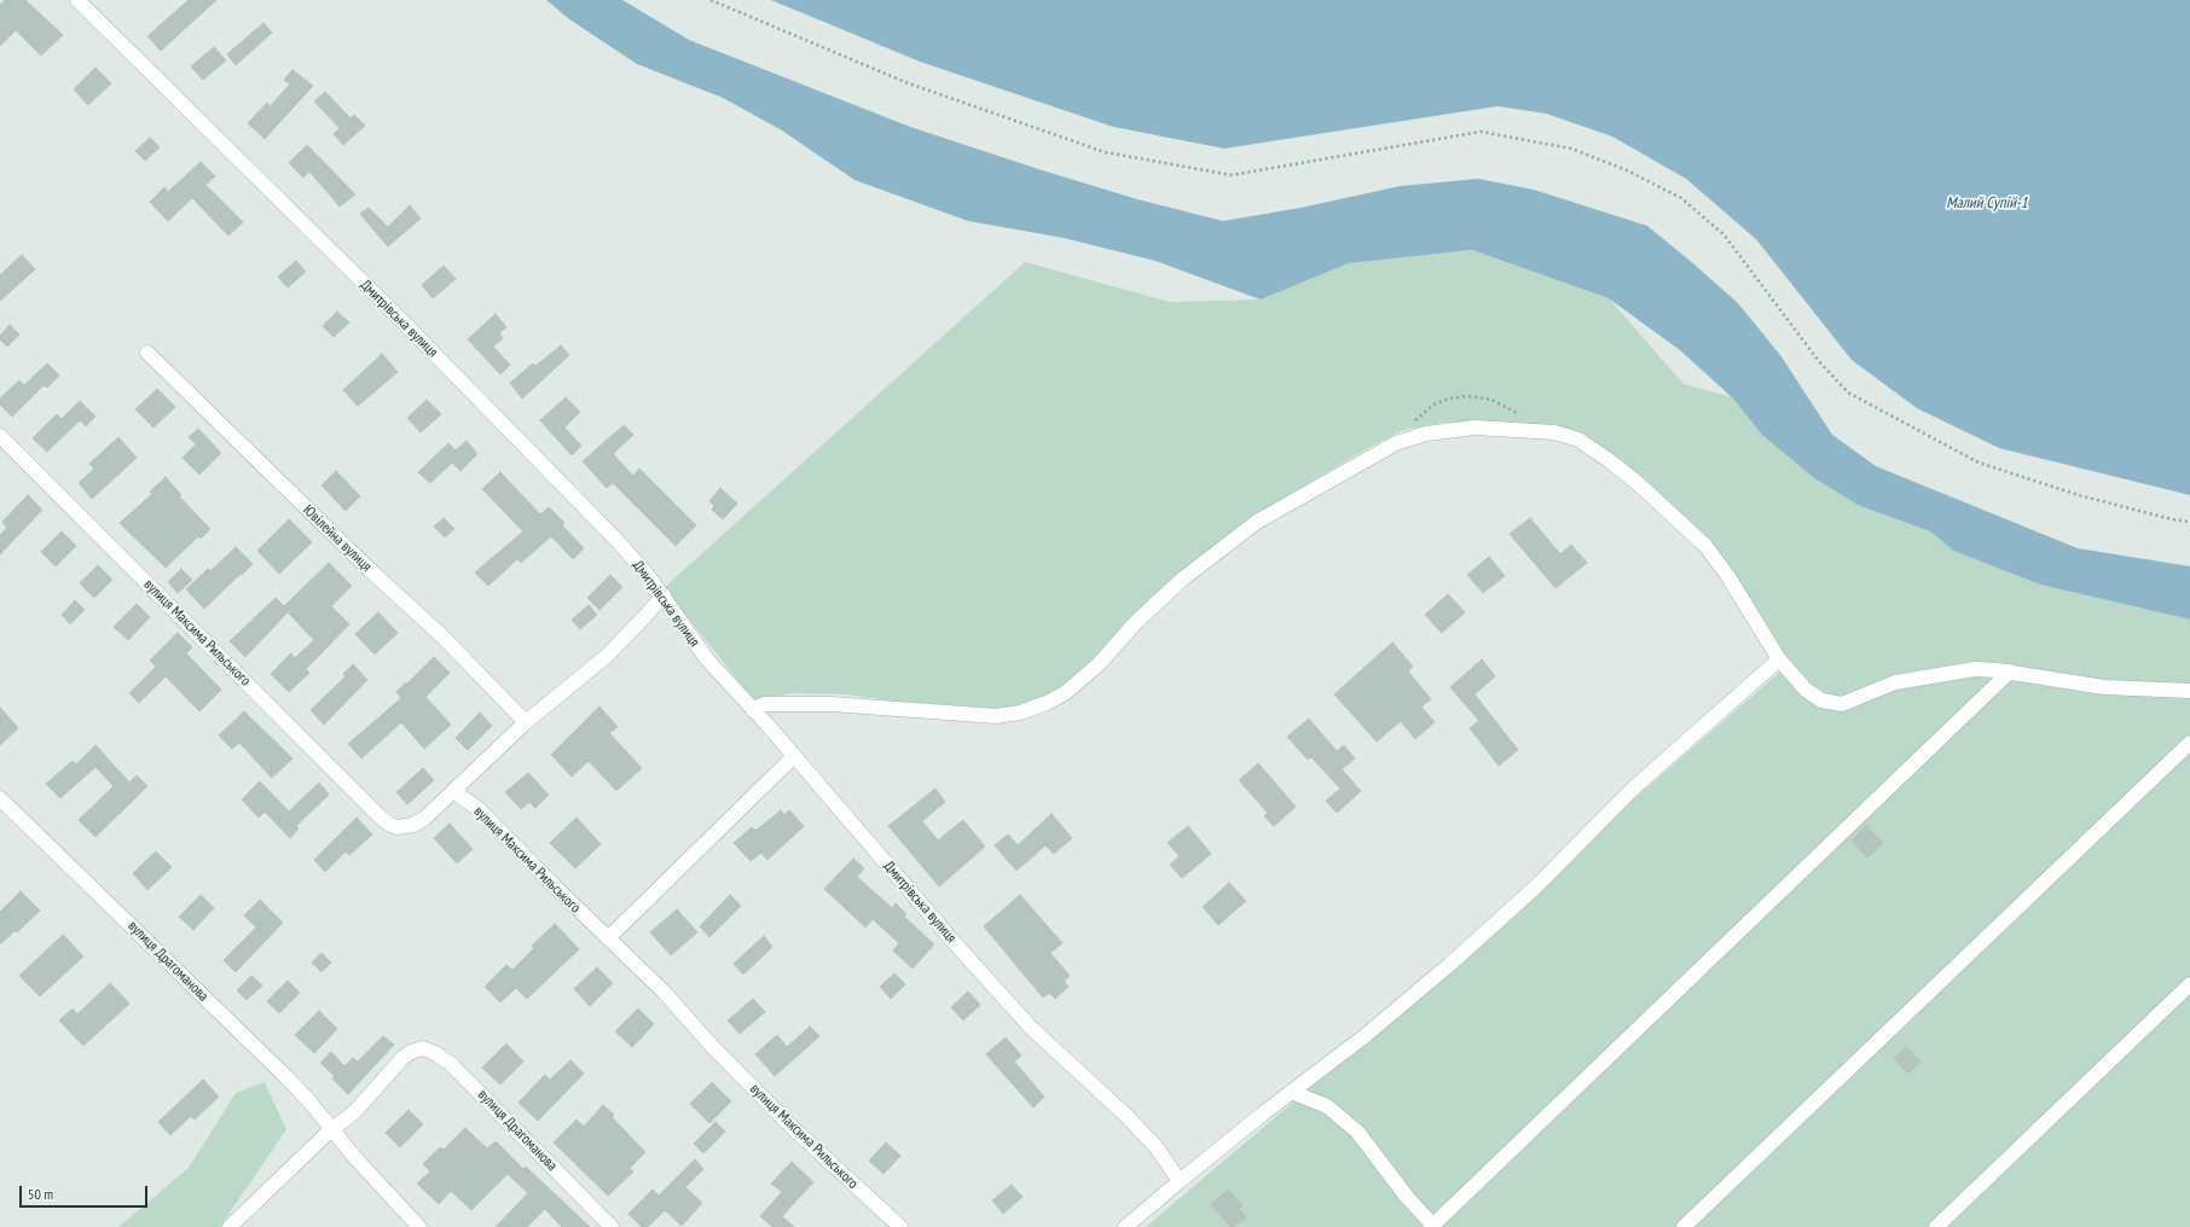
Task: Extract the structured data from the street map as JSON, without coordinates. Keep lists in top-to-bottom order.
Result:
{
  "streets": {
    "street": [
      "Дмитрівська вулиця",
      "Ювілейна вулиця",
      "вулиця Максима Рильського",
      "вулиця Драгоманова"
    ]
  },
  "water": ["Малий Супій-1"],
  "scale_bar": "50 m"
}
